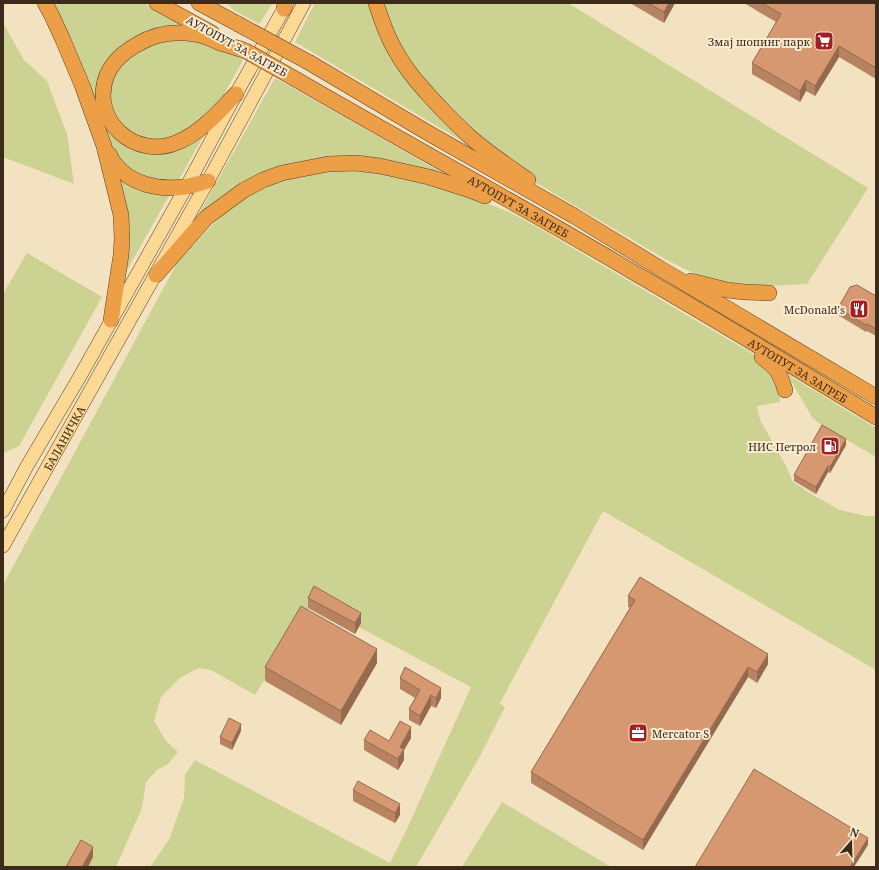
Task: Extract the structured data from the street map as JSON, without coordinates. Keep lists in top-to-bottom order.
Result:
{
  "streets": {
    "highway": ["АУТОПУТ ЗА ЗАГРЕБ"],
    "main road": ["БАЛАНИЧКА"]
  },
  "places": {
    "supermarket": ["Змај шопинг парк"],
    "restaurant": ["McDonald's"],
    "fuel station": ["НИС Петрол"],
    "office": ["Mercator S"]
  },
  "north": "top"
}
